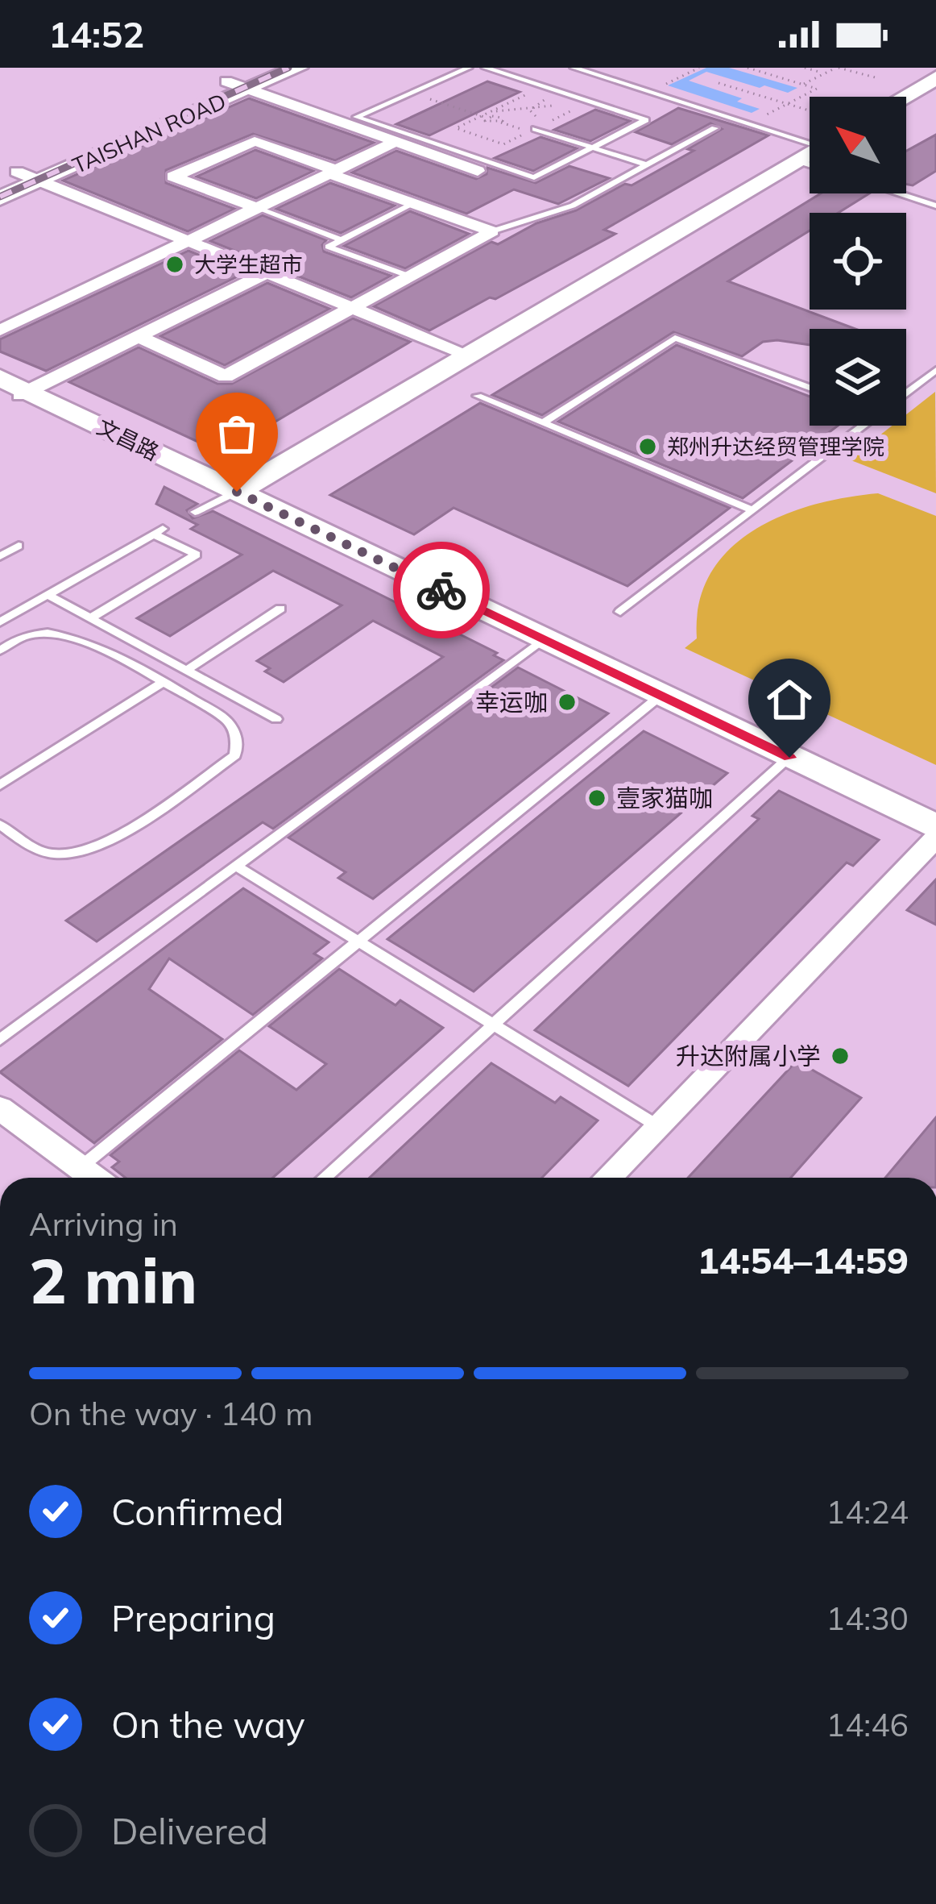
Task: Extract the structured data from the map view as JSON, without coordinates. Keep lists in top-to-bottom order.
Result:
{
  "streets": {
    "street": ["TAISHAN ROAD", "文昌路"]
  },
  "places": [
    "大学生超市",
    "郑州升达经贸管理学院",
    "幸运咖",
    "壹家猫咖",
    "升达附属小学"
  ],
  "north": "top left",
  "page": {
    "status": "14:52",
    "heading": ["2 min", "Arriving in", "14:54–14:59"],
    "bar": "On the way · 140 m",
    "list": [
      ["Confirmed", "14:24"],
      ["Preparing", "14:30"],
      ["On the way", "14:46"],
      "Delivered"
    ]
  }
}
